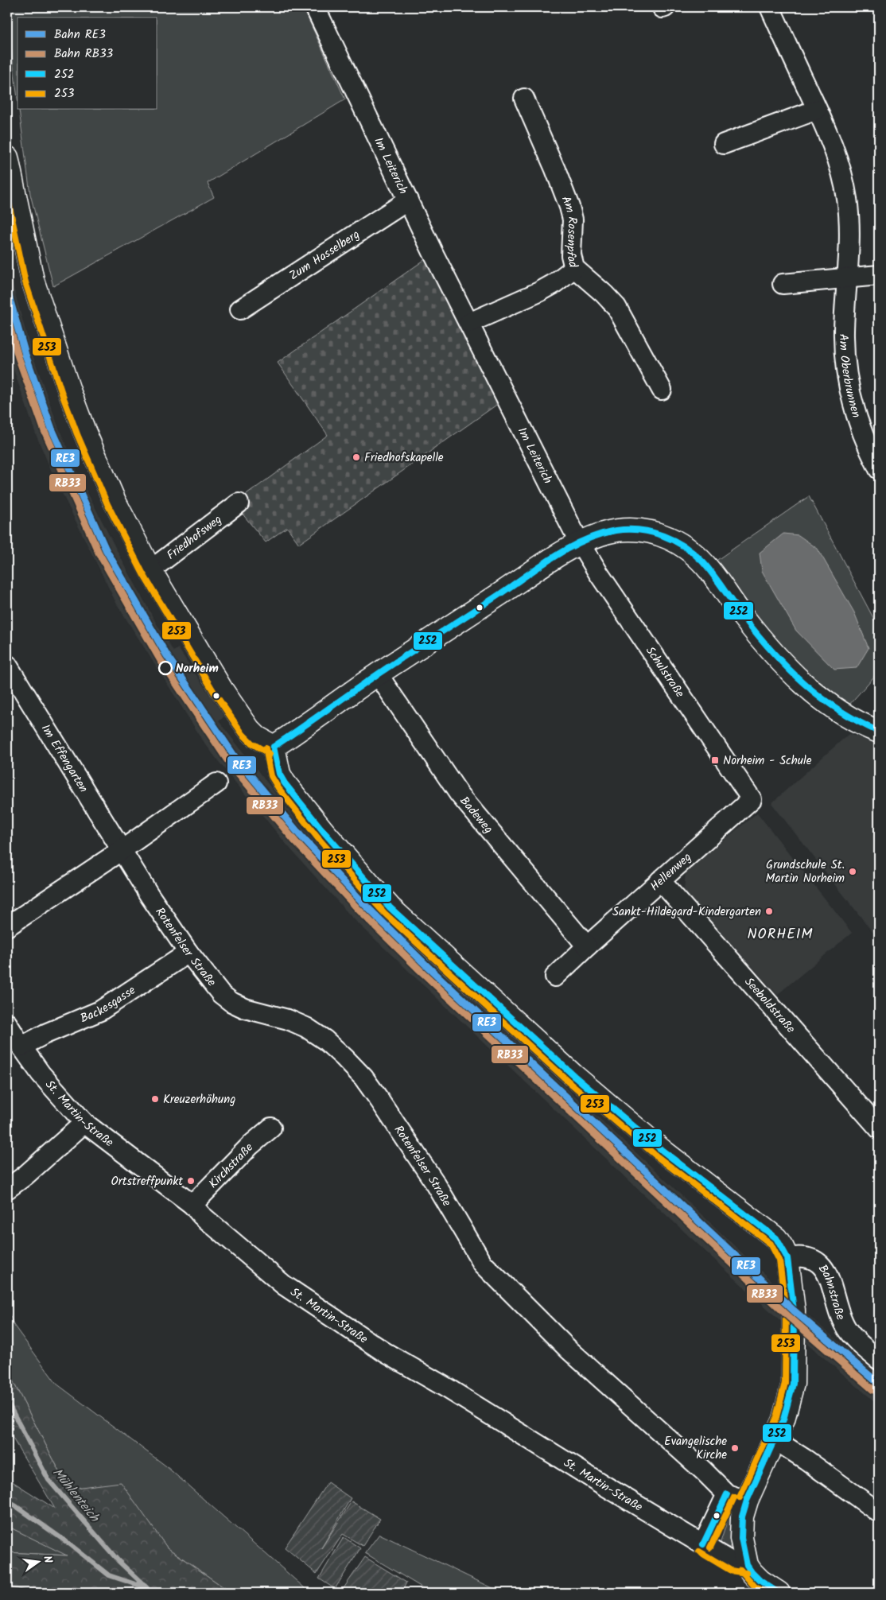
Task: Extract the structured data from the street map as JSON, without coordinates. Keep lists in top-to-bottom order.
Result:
{
  "streets": {
    "street": [
      "Im Leiterich",
      "Am Rosenpfad",
      "Zum Hasselberg",
      "Am Oberbrunnen",
      "Friedhofsweg",
      "Schulstraße",
      "Im Effengarten",
      "Badeweg",
      "Hellenweg",
      "Rotenfelser Straße",
      "Backesgasse",
      "Seeboldstraße",
      "St. Martin-Straße",
      "Kirchstraße",
      "Bahnstraße"
    ]
  },
  "crossings": [
    ["Im Leiterich", "Zum Hasselberg"],
    ["Im Leiterich", "Schulstraße"],
    ["Schulstraße", "Hellenweg"],
    ["Im Effengarten", "Rotenfelser Straße"],
    ["Badeweg", "Hellenweg"],
    ["Hellenweg", "Seeboldstraße"],
    ["Rotenfelser Straße", "Backesgasse"],
    ["Backesgasse", "St. Martin-Straße"],
    ["St. Martin-Straße", "Kirchstraße"]
  ],
  "districts": ["NORHEIM"],
  "water": ["Mühlenteich"],
  "places": {
    "other": [
      "Friedhofskapelle",
      "Norheim",
      "Grundschule St. Martin Norheim",
      "Sankt-Hildegard-Kindergarten",
      "Kreuzerhöhung",
      "Ortstreffpunkt",
      "Evangelische Kirche"
    ],
    "transit": ["Norheim - Schule"]
  },
  "lines": [
    "transit line 253",
    "rail line RE3",
    "rail line RB33",
    "transit line 252"
  ],
  "legend": [
    "Bahn RE3",
    "Bahn RB33",
    "252",
    "253"
  ],
  "north": "right"
}
